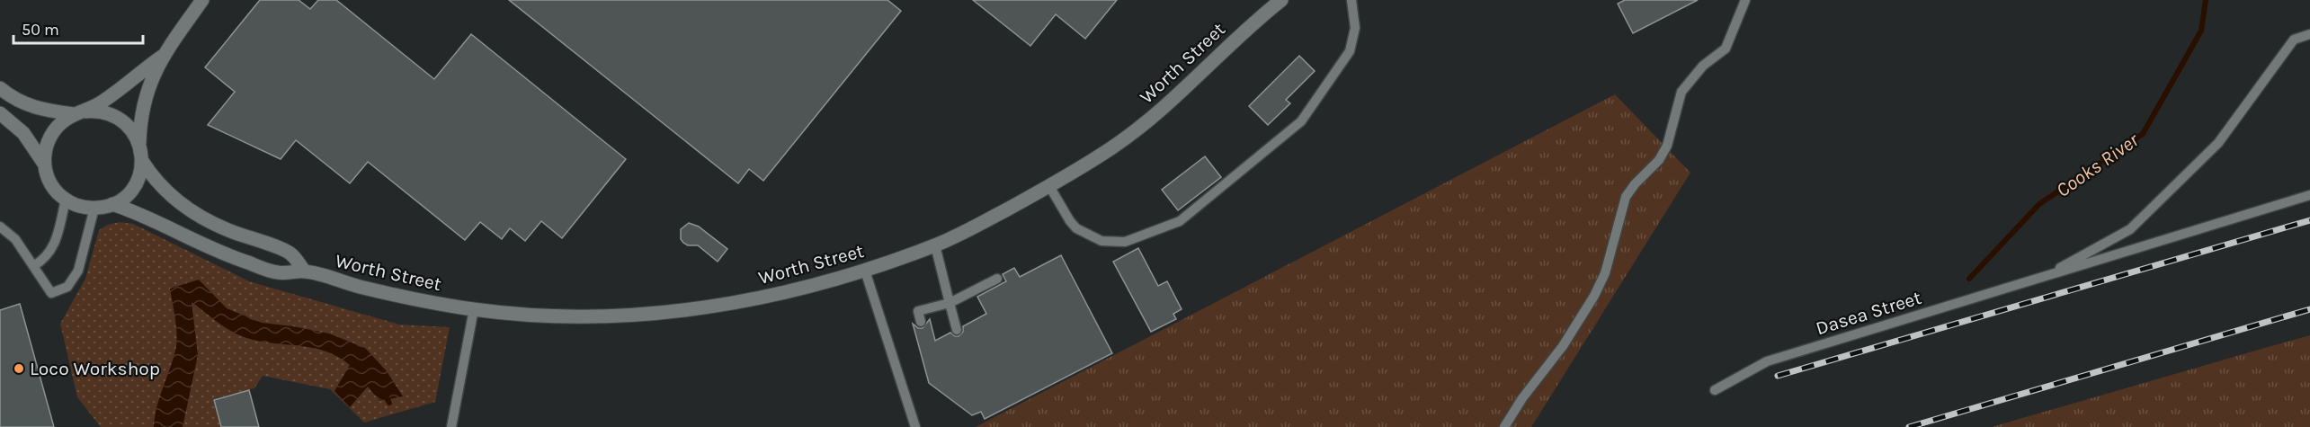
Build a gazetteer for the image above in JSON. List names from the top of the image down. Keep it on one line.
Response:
{"streets":{"street":["Worth Street"],"lane":["Dasea Street"]},"water":["Cooks River"],"places":["Loco Workshop"],"scale_bar":"50 m"}
